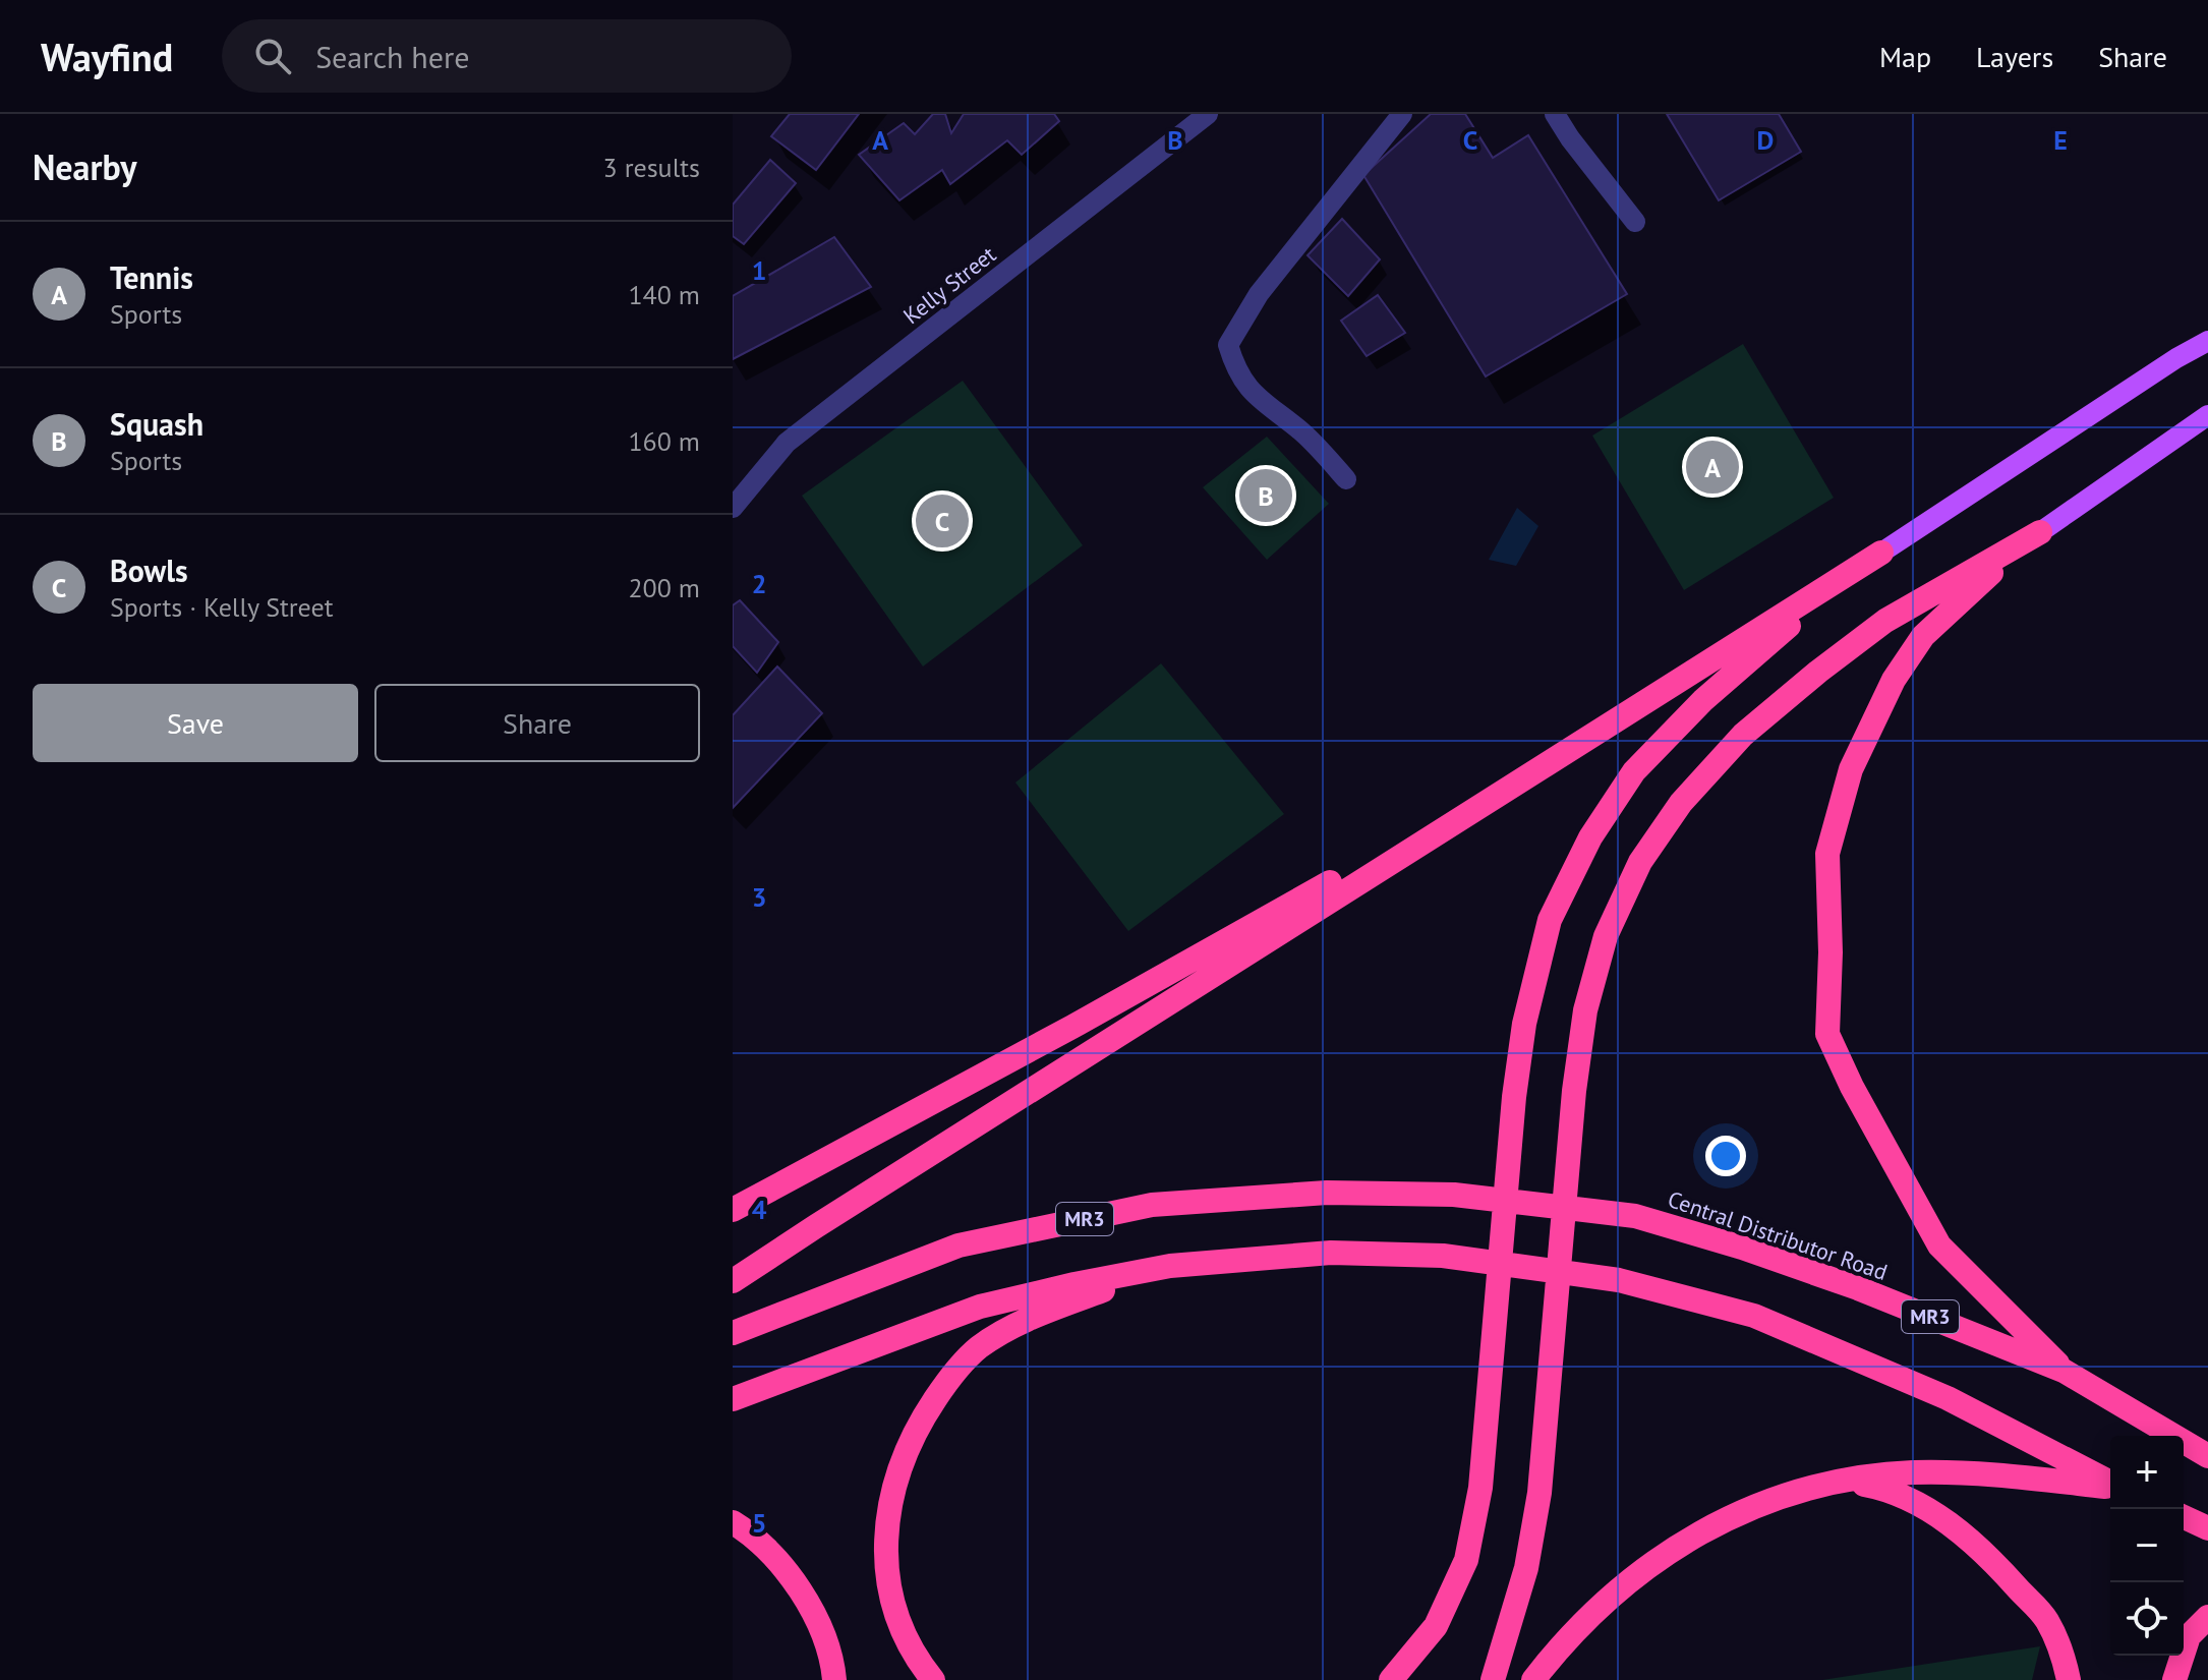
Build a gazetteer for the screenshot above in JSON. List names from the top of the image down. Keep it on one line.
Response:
{"streets":{"highway":["MR3","Central Distributor Road"],"street":["Kelly Street"]},"page":{"header":"Wayfind","search":"Search here","nav":["Map","Layers","Share"],"heading":["Nearby","3 results"],"list":[{"mark":"A","name":"Tennis","note":"Sports","value":"140 m"},{"mark":"B","name":"Squash","note":"Sports","value":"160 m"},{"mark":"C","name":"Bowls","note":"Sports · Kelly Street","value":"200 m"}],"pins":["A","B","C"],"buttons":["Save","Share"],"map_buttons":["+","−"]},"grid":{"columns":["A","B","C","D","E"],"rows":["1","2","3","4","5"]}}
